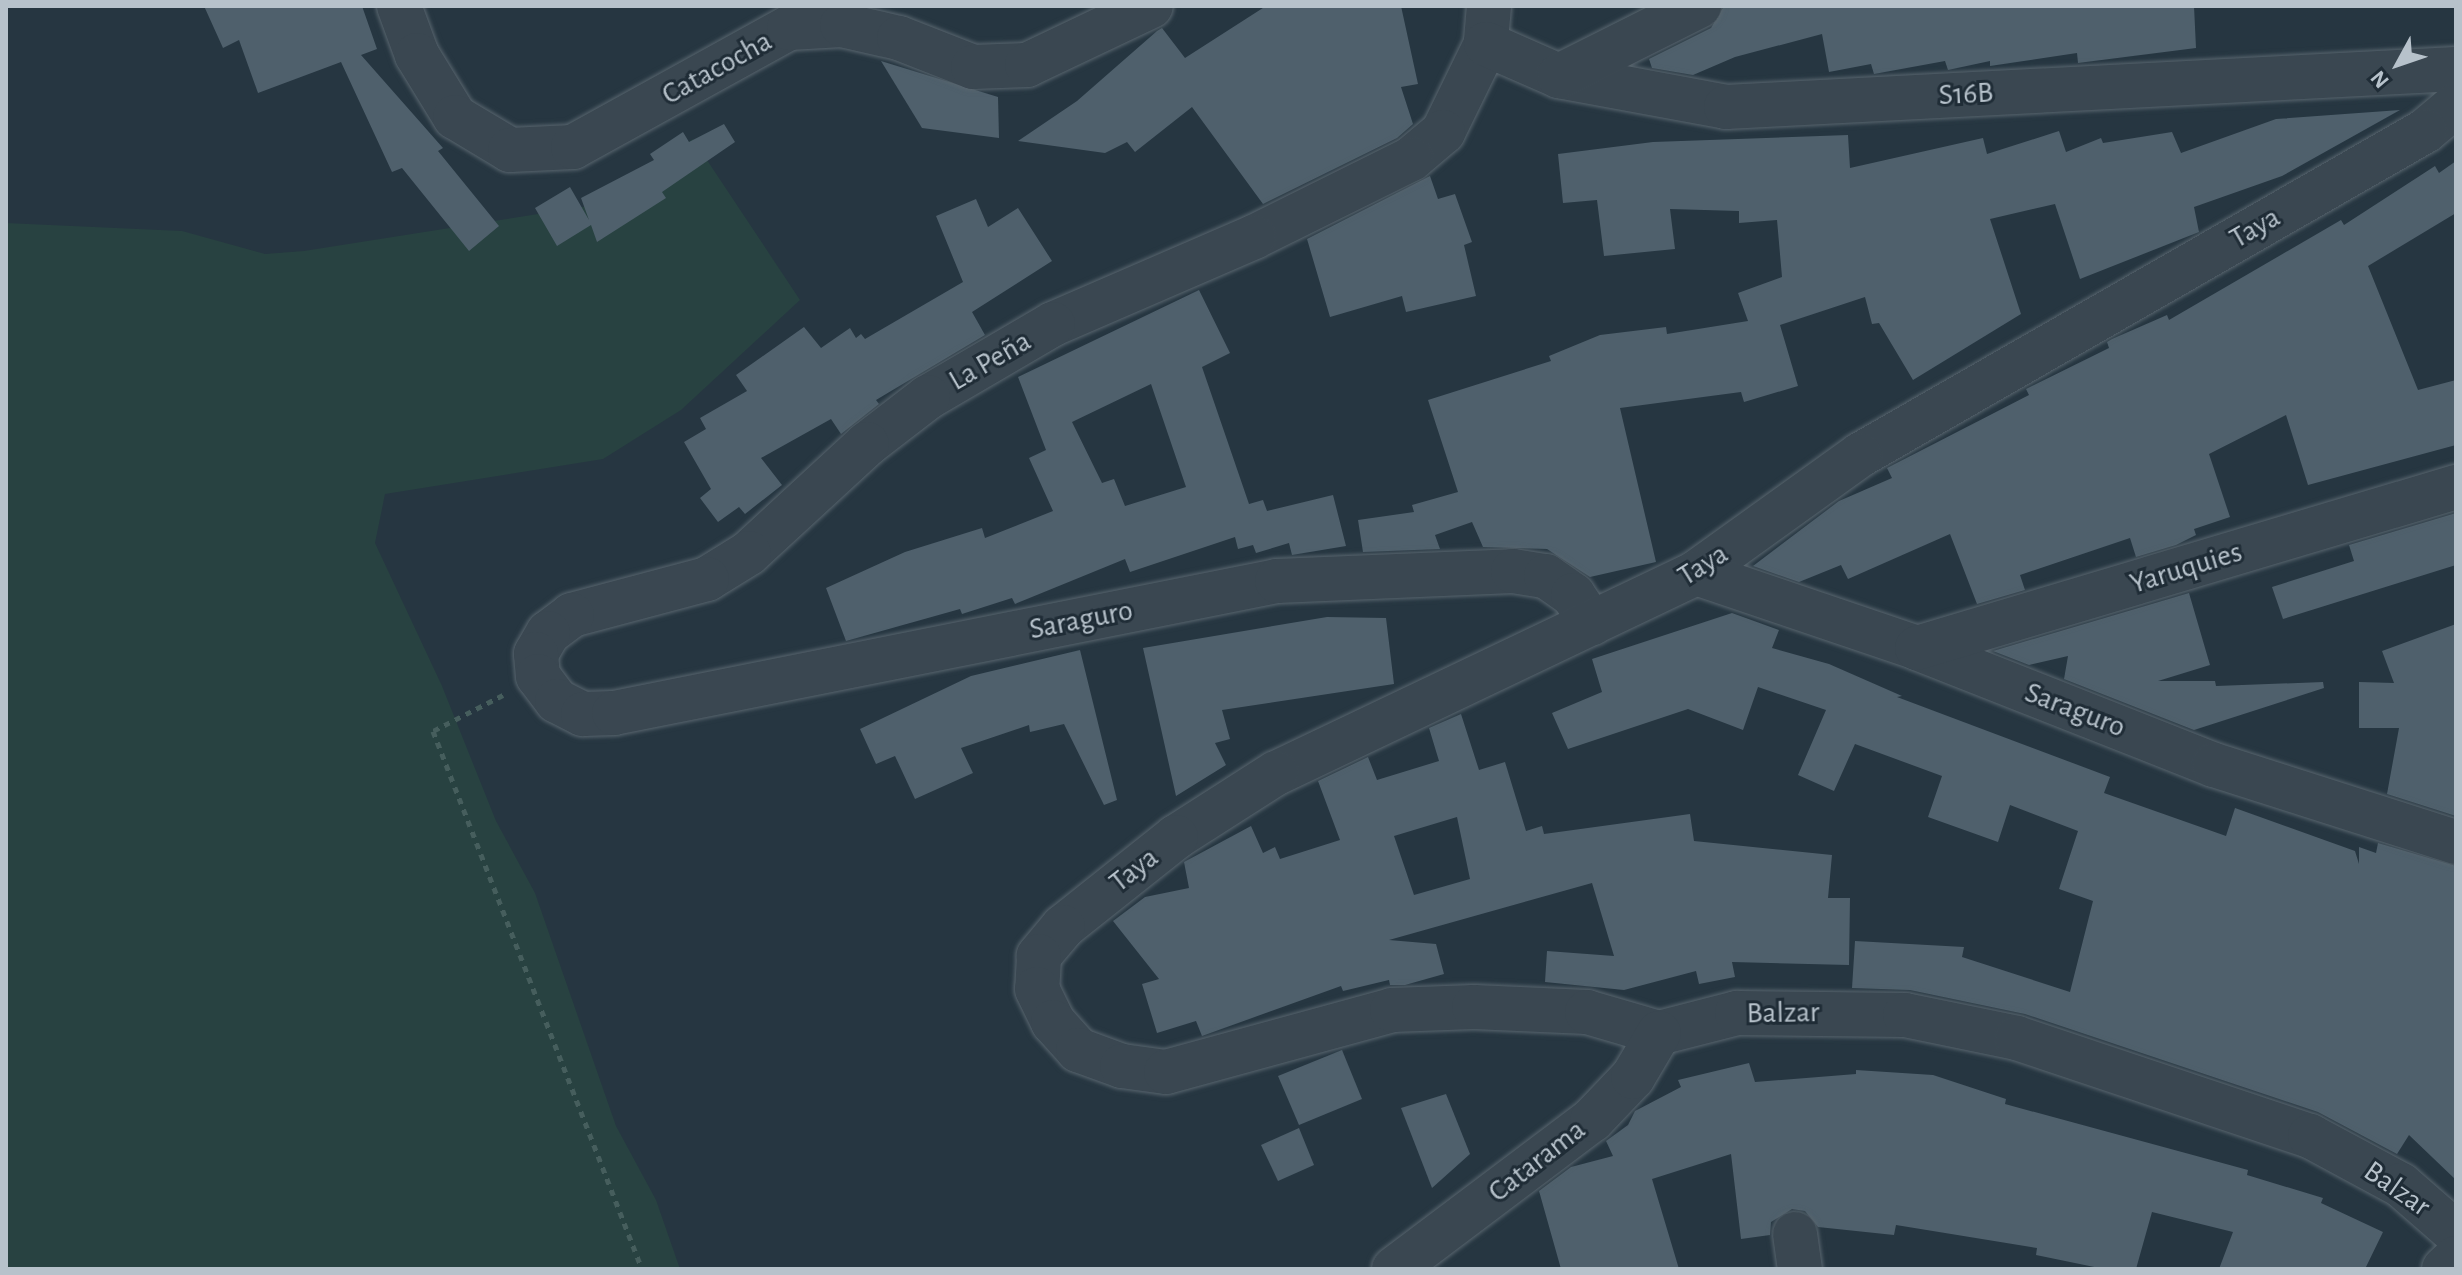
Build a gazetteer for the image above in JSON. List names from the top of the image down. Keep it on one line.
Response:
{"streets":{"street":["Catacocha","S16B","Taya","La Peña","Yaruquies","Saraguro","Balzar","Catarama"]},"crossings":[["S16B","La Peña"],["Taya","Saraguro"],["Taya","Balzar"],["Taya","Catarama"],["La Peña","Saraguro"],["Yaruquies","Saraguro"],["Balzar","Catarama"]],"north":"bottom left"}
